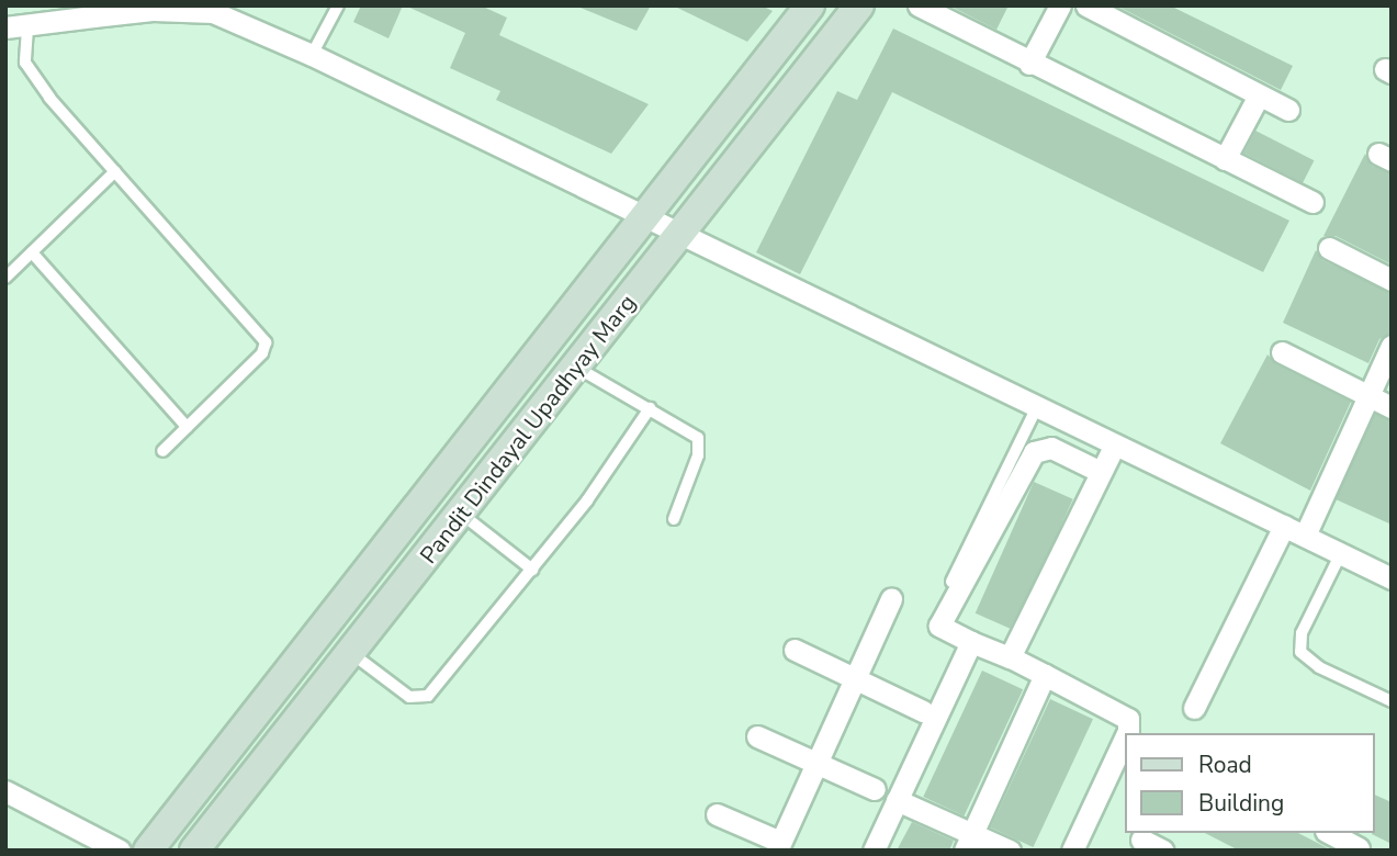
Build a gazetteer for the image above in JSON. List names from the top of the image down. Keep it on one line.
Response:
{"streets":{"street":["Pandit Dindayal Upadhyay Marg"]},"legend":["Road","Building"]}
